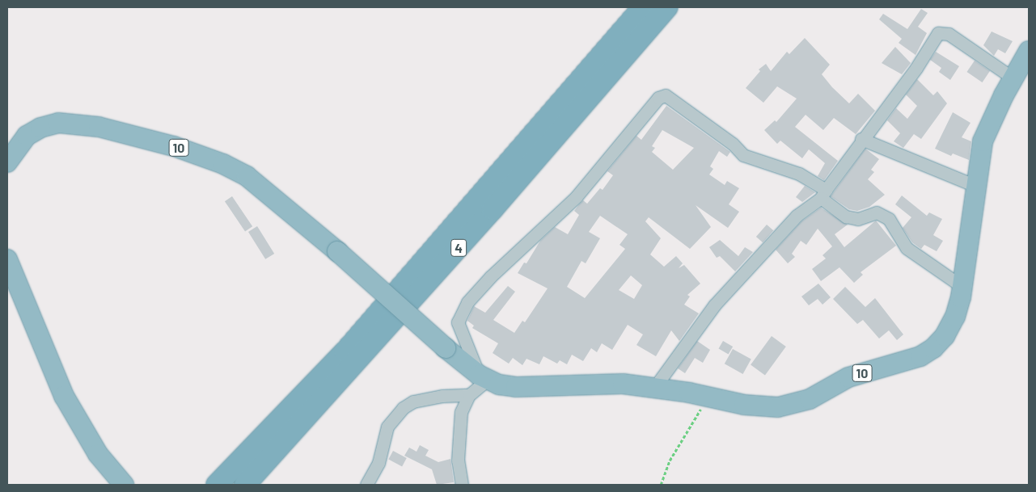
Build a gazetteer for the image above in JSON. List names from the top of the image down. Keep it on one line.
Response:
{"streets":{"highway":["10","4"]}}
